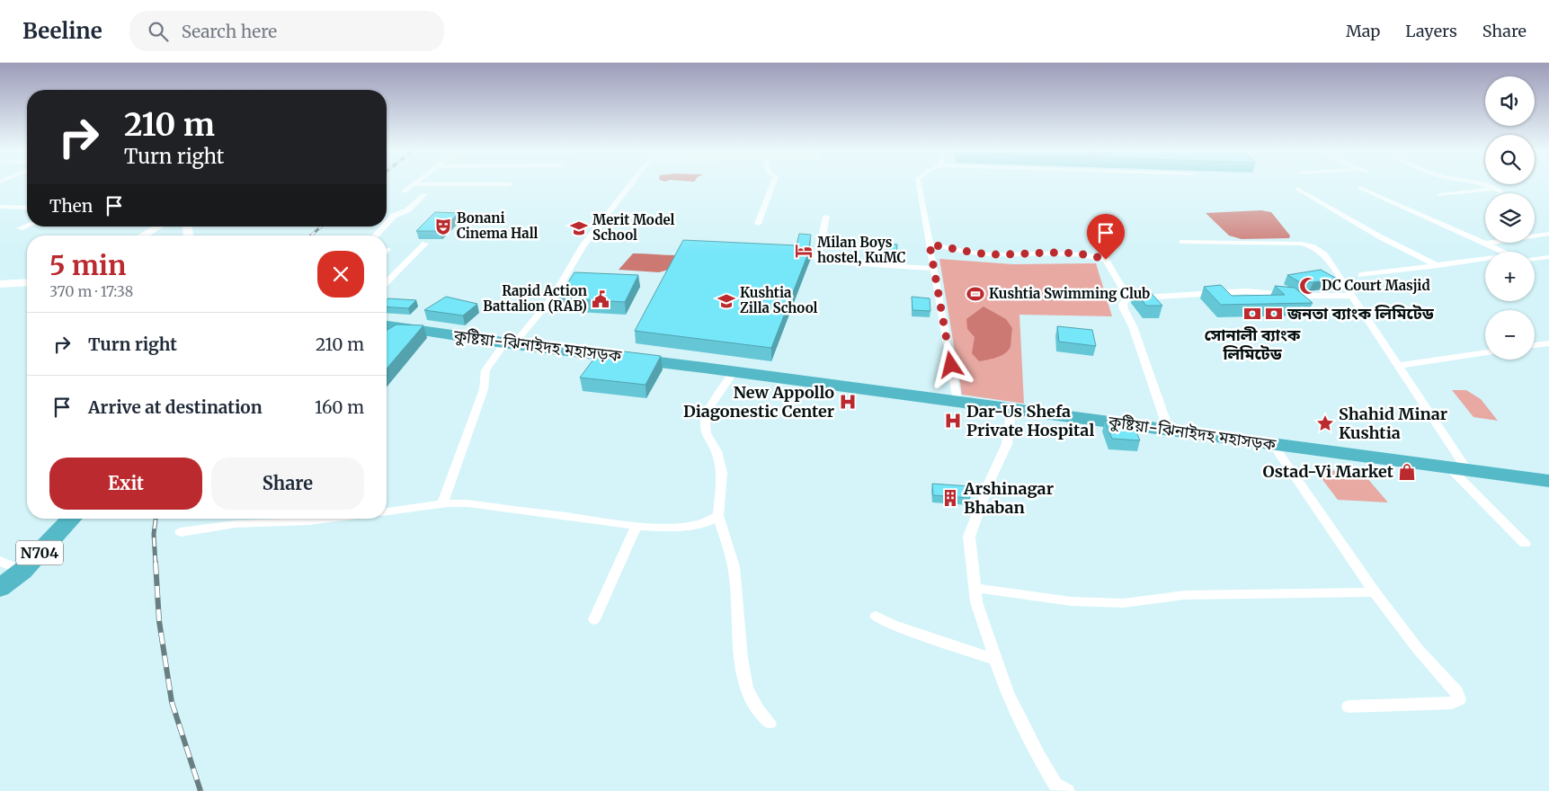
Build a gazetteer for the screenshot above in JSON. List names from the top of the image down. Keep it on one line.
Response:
{"streets":{"highway":["কুষ্টিয়া-ঝিনাইদহ মহাসড়ক","N704"]},"places":{"theatre":["Bonani Cinema Hall"],"school or university":["Merit Model School","Kushtia Zilla School"],"hotel":["Milan Boys hostel, KuMC"],"mosque":["DC Court Masjid"],"sports":["Kushtia Swimming Club"],"public building":["Rapid Action Battalion (RAB)"],"bank":["সোনালী ব্যাংক লিমিটেড","জনতা ব্যাংক লিমিটেড"],"hospital":["New Appollo Diagonestic Center","Dar-Us Shefa Private Hospital"],"place":["Shahid Minar Kushtia"],"shop":["Ostad-Vi Market"],"building":["Arshinagar Bhaban"]},"page":{"header":"Beeline","search":"Search here","nav":["Map","Layers","Share"],"map_buttons":["+","−"],"turn":["210 m","Turn right"],"then":"Then","heading":["5 min","370 m · 17:38"],"list":[{"name":"Turn right","value":"210 m"},{"name":"Arrive at destination","value":"160 m"}],"buttons":["Exit","Share"]}}
